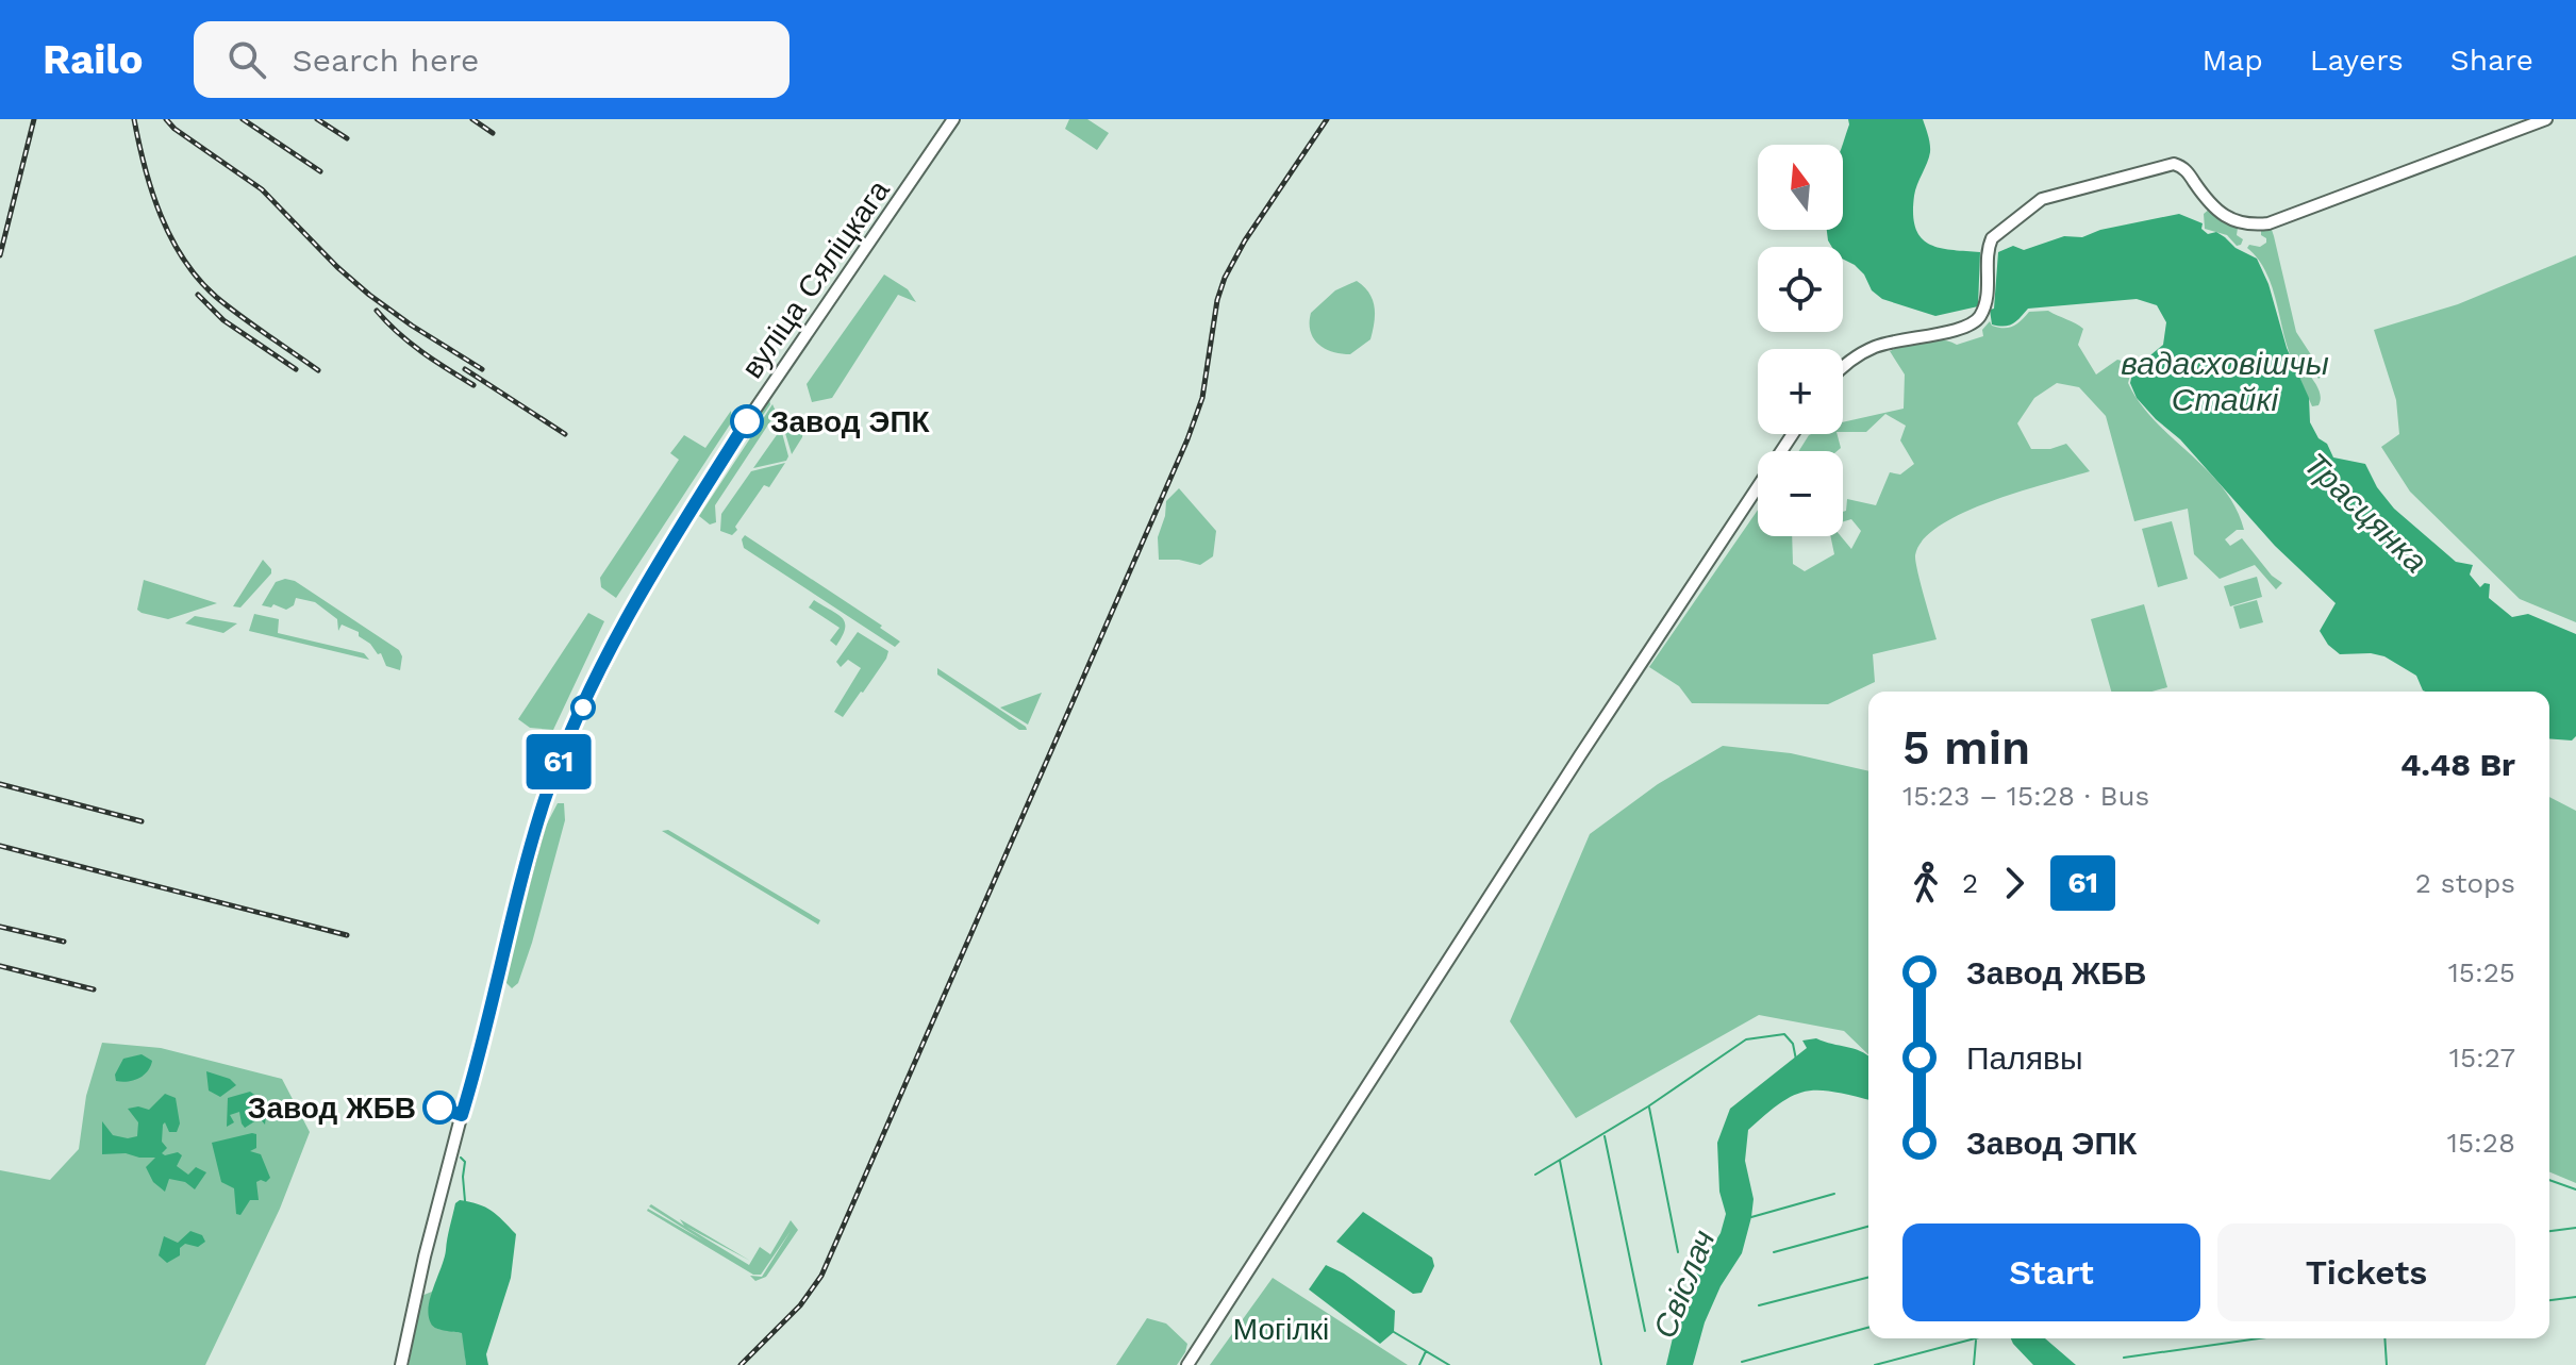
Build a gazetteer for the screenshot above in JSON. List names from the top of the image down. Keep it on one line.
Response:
{"streets":{"main road":["вуліца Сяліцкага"]},"water":["вадасховішчы Стайкі","Трасцянка","Свіслач"],"parks":["Могілкі"],"places":["Завод ЭПК","Завод ЖБВ"],"lines":["bus line 61"],"north":"top","page":{"header":"Railo","search":"Search here","nav":["Map","Layers","Share"],"on_map":"61","map_buttons":["+","−"],"heading":["5 min","15:23 – 15:28 · Bus","4.48 Br"],"legs":["2","61","2 stops"],"list":[{"name":"Завод ЖБВ","value":"15:25"},{"name":"Палявы","value":"15:27"},{"name":"Завод ЭПК","value":"15:28"}],"buttons":["Start","Tickets"]}}
